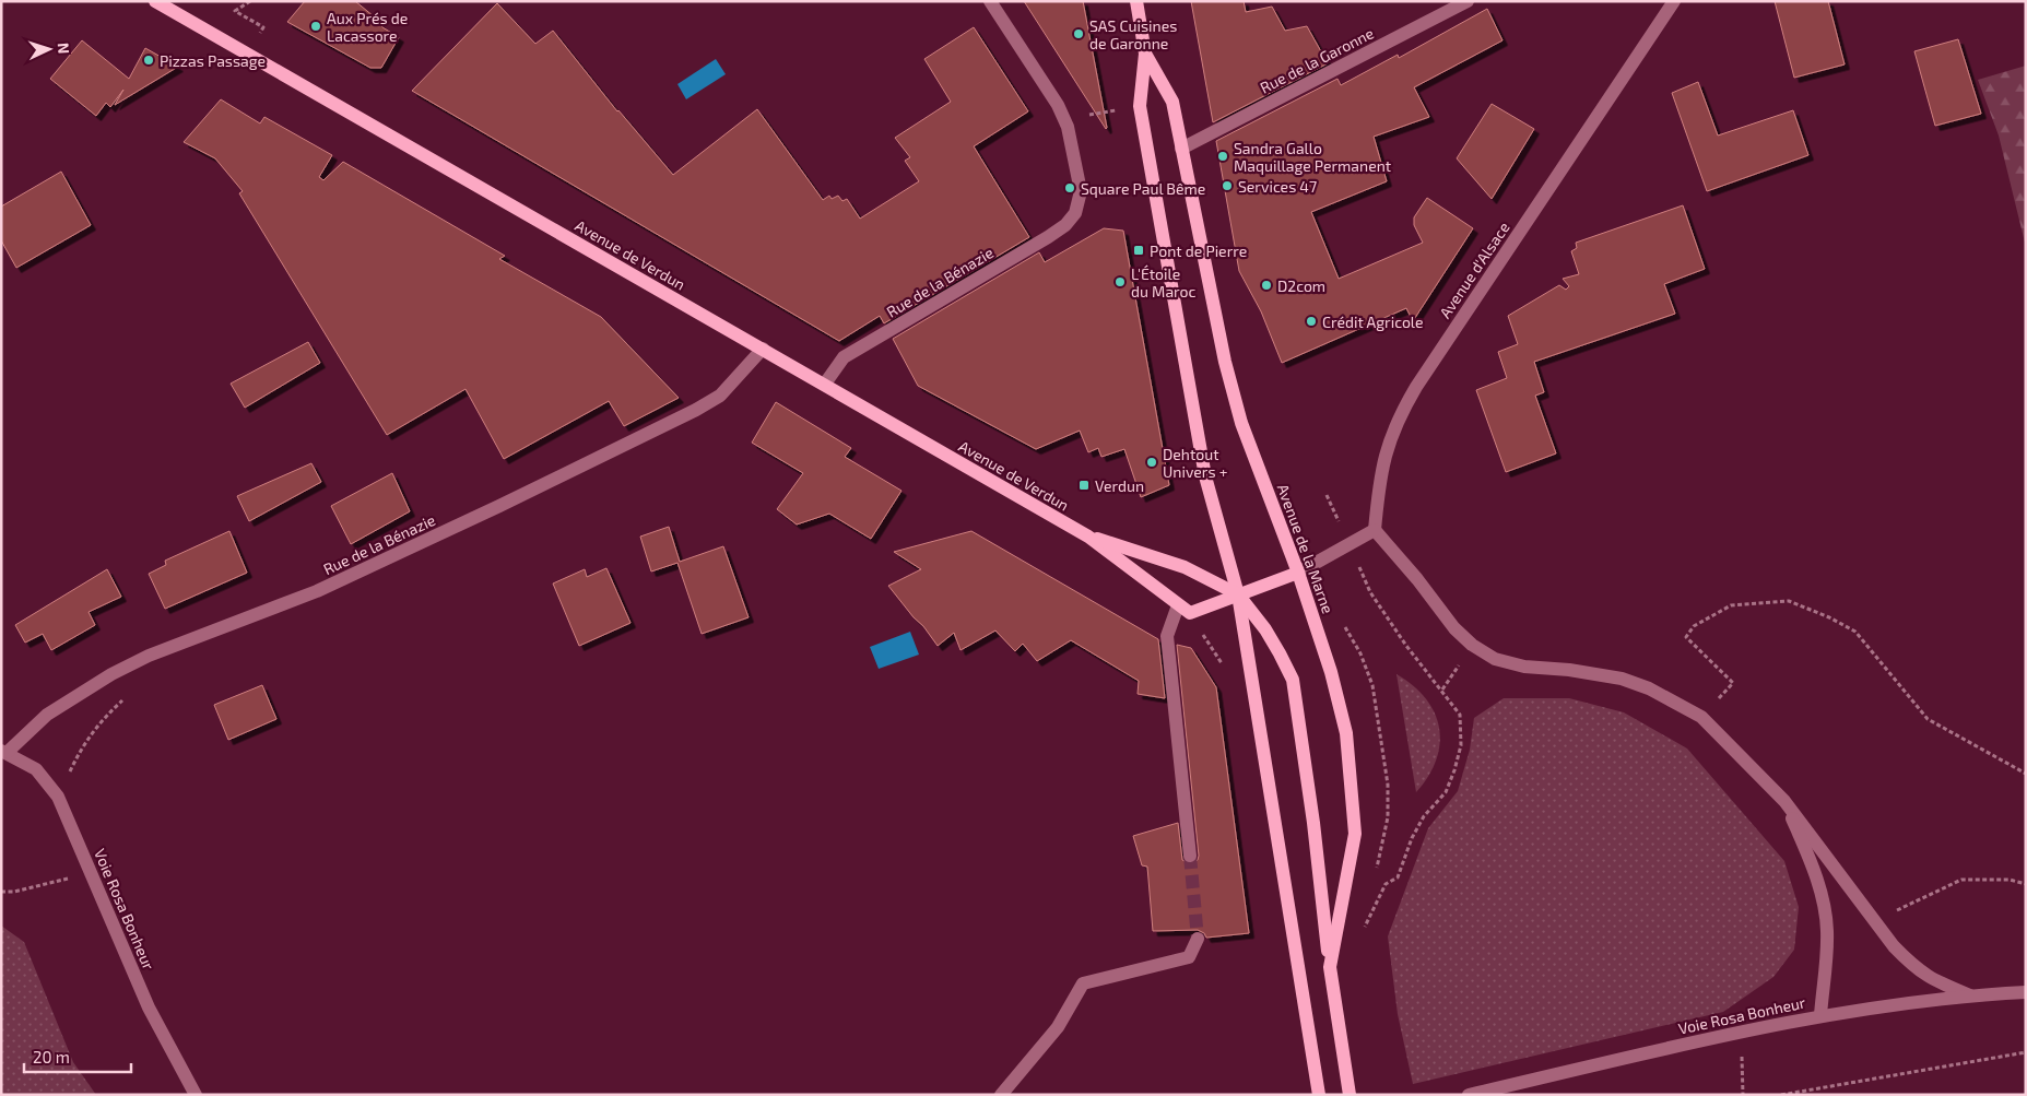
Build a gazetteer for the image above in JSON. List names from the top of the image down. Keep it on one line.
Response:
{"streets":{"main road":["Avenue de Verdun","Avenue de la Marne"],"street":["Rue de la Garonne","Avenue d'Alsace","Rue de la Bénazie","Voie Rosa Bonheur"]},"crossings":[["Rue de la Garonne","Avenue de la Marne"],["Avenue de Verdun","Rue de la Bénazie"],["Avenue de Verdun","Avenue de la Marne"],["Rue de la Bénazie","Voie Rosa Bonheur"]],"places":{"other":["Aux Prés de Lacassore","SAS Cuisines de Garonne","Pizzas Passage","Sandra Gallo Maquillage Permanent","Services 47","Square Paul Bême","L'Étoile du Maroc","D2com","Crédit Agricole","Dehtout Univers +"],"transit":["Pont de Pierre","Verdun"]},"scale_bar":"20 m","north":"right"}
